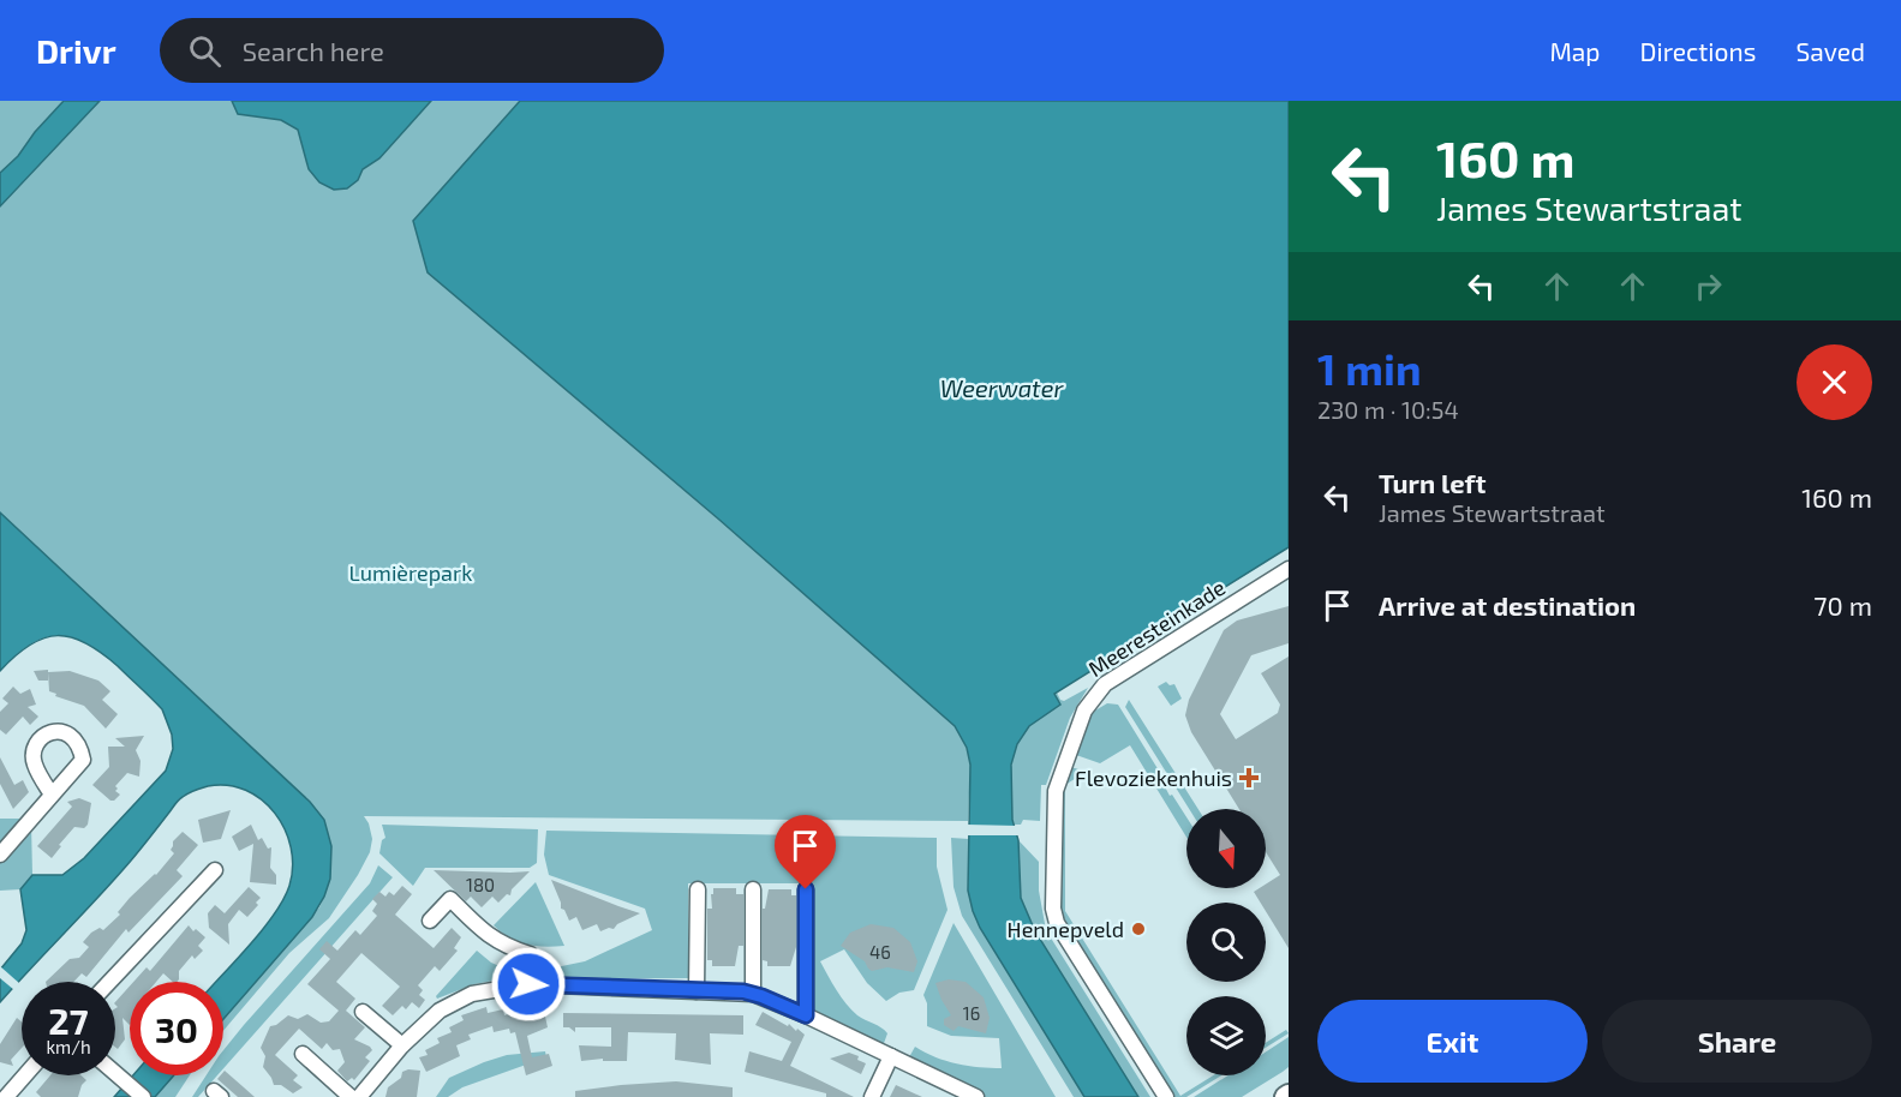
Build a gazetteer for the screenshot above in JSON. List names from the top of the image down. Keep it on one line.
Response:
{"streets":{"street":["Meeresteinkade"]},"water":["Weerwater"],"parks":["Lumièrepark"],"places":{"health":["Flevoziekenhuis"],"other":["Hennepveld"]},"house_numbers":["180","46","16"],"north":"bottom","page":{"header":"Drivr","search":"Search here","nav":["Map","Directions","Saved"],"turn":["160 m","James Stewartstraat"],"heading":["1 min","230 m · 10:54"],"list":[{"name":"Turn left","note":"James Stewartstraat","value":"160 m"},{"name":"Arrive at destination","value":"70 m"}],"speed":"27 km/h","limit":"30","buttons":["Exit","Share"]}}
